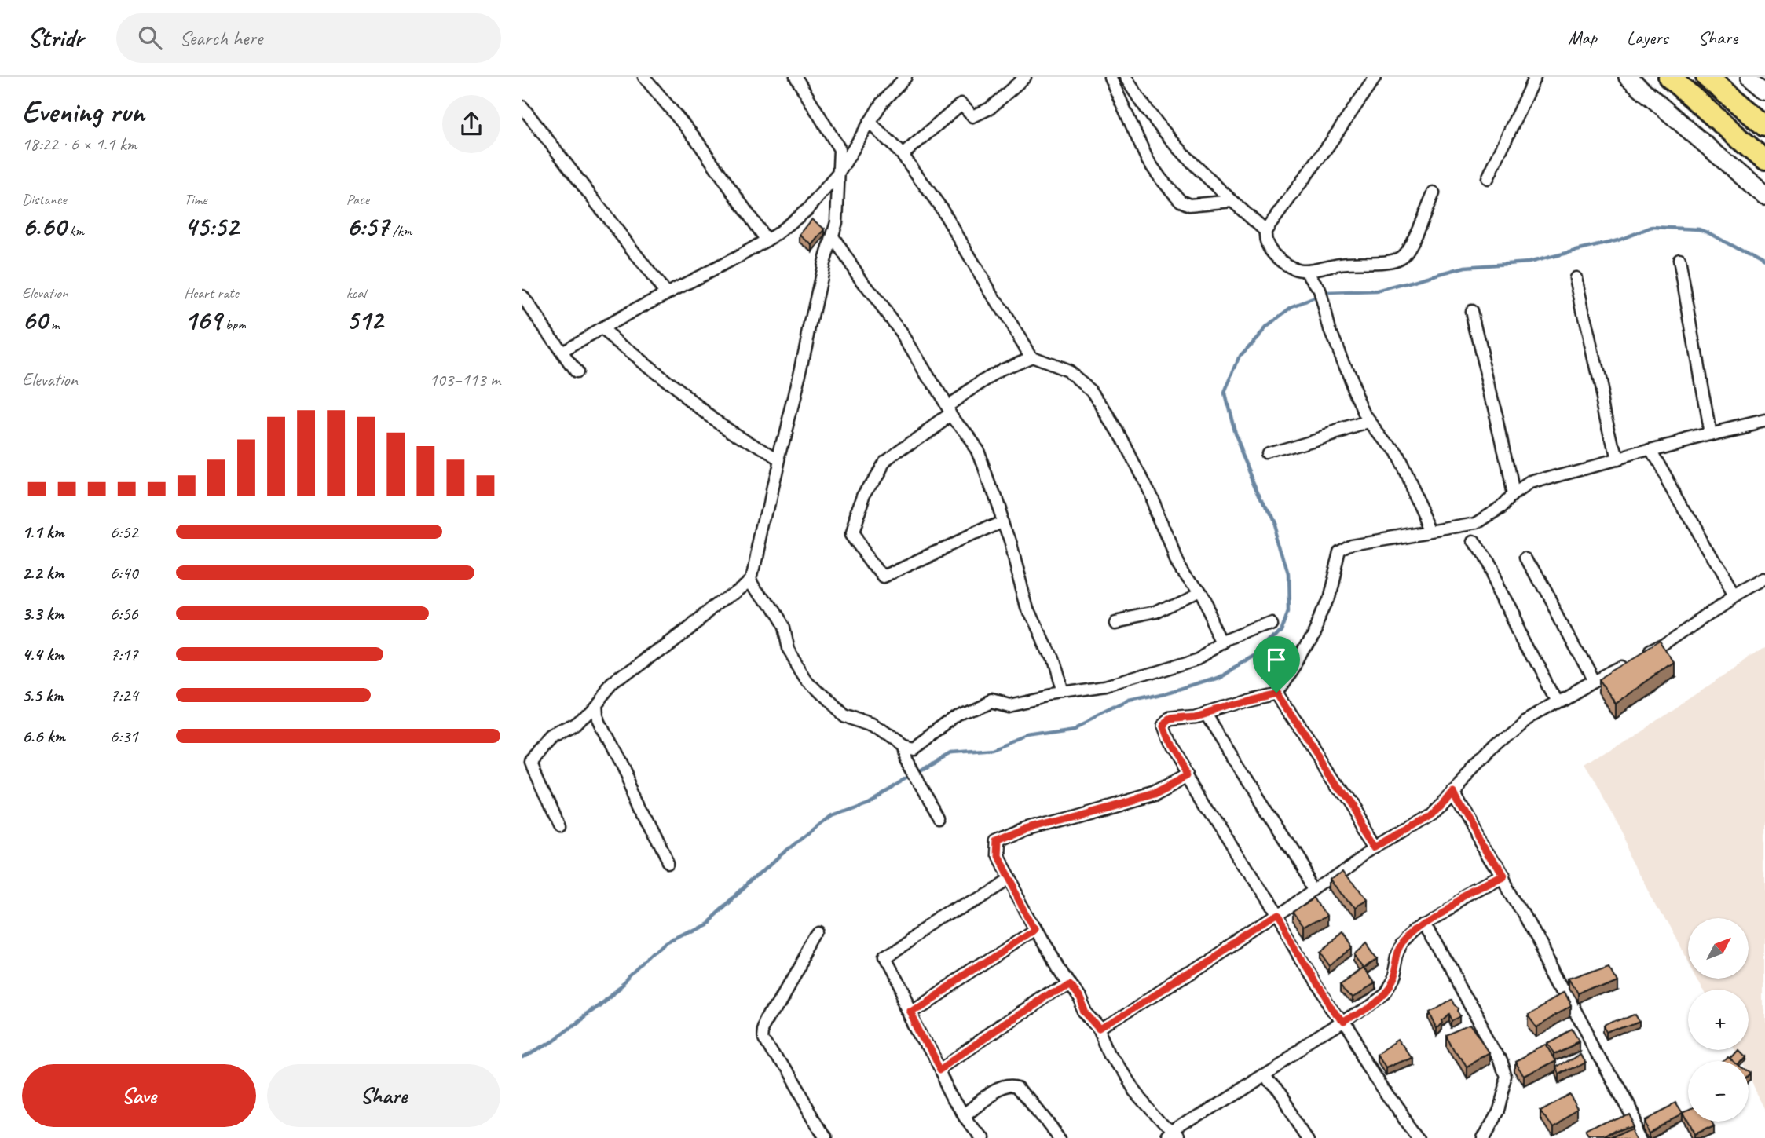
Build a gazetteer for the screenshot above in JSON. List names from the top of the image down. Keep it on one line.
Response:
{"north":"top right","page":{"header":"Stridr","search":"Search here","nav":["Map","Layers","Share"],"heading":["Evening run","18:22 · 6 × 1.1 km"],"stats":[["Distance","6.60 km"],["Time","45:52"],["Pace","6:57 /km"],["Elevation","60 m"],["Heart rate","169 bpm"],["kcal","512"]],"chart":["Elevation","103–113 m"],"list":[{"name":"1.1 km","note":"6:52"},{"name":"2.2 km","note":"6:40"},{"name":"3.3 km","note":"6:56"},{"name":"4.4 km","note":"7:17"},{"name":"5.5 km","note":"7:24"},{"name":"6.6 km","note":"6:31"}],"map_buttons":["+","−"],"buttons":["Save","Share"]}}
